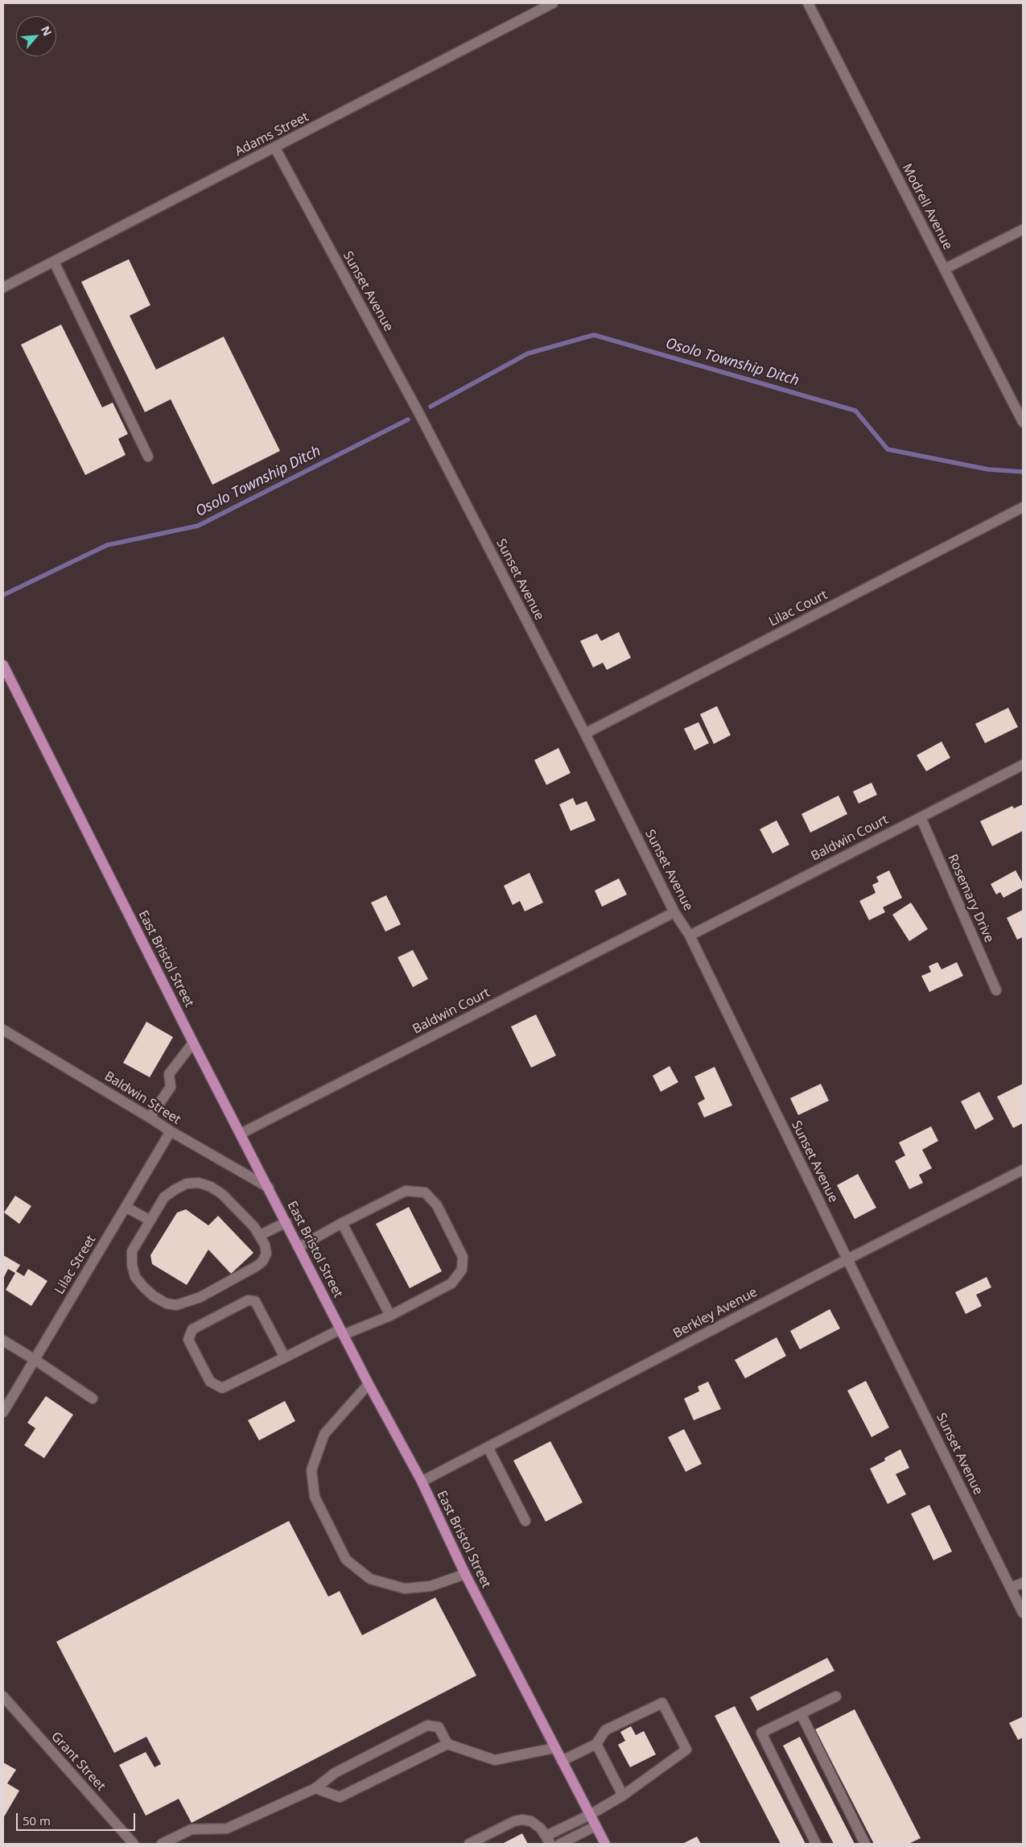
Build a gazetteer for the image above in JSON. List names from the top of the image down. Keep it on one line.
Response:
{"streets":{"main road":["East Bristol Street"],"street":["Adams Street","Modrell Avenue","Sunset Avenue","Lilac Court","Baldwin Court","Rosemary Drive","Baldwin Street","Lilac Street","Berkley Avenue","Grant Street"]},"crossings":[["Adams Street","Sunset Avenue"],["Sunset Avenue","Lilac Court"],["Sunset Avenue","Baldwin Court"],["Sunset Avenue","Berkley Avenue"],["Baldwin Court","Rosemary Drive"],["Baldwin Court","East Bristol Street"],["East Bristol Street","Baldwin Street"],["East Bristol Street","Berkley Avenue"],["Baldwin Street","Lilac Street"]],"water":["Osolo Township Ditch"],"scale_bar":"50 m","north":"top right"}
